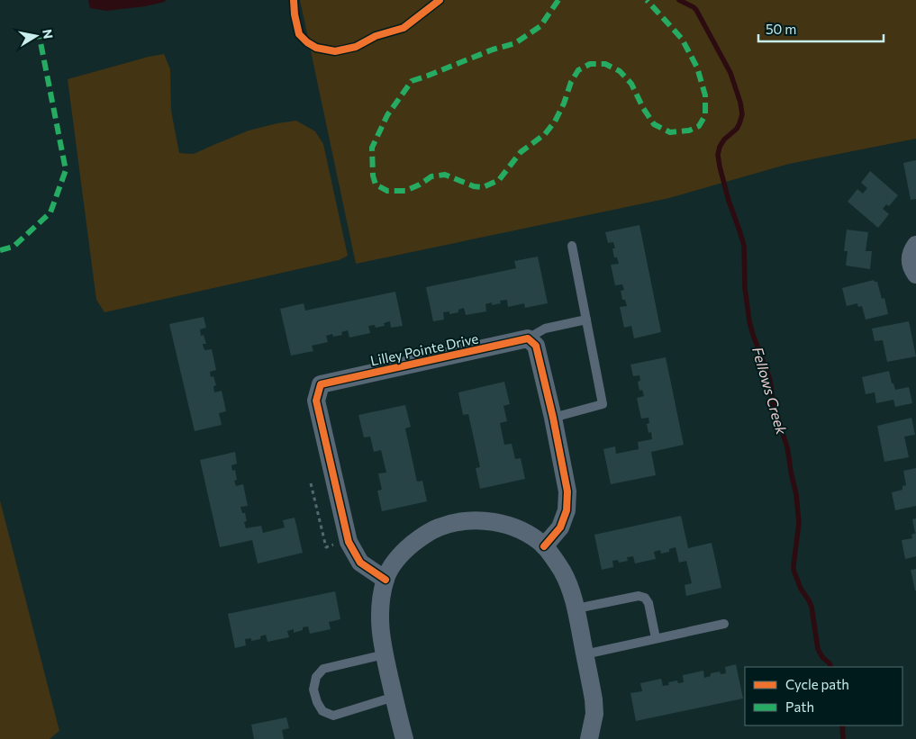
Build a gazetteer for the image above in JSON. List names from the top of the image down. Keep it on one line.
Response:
{"streets":{"street":["Lilley Pointe Drive"]},"water":["Fellows Creek"],"legend":["Cycle path","Path"],"scale_bar":"50 m","north":"right"}
